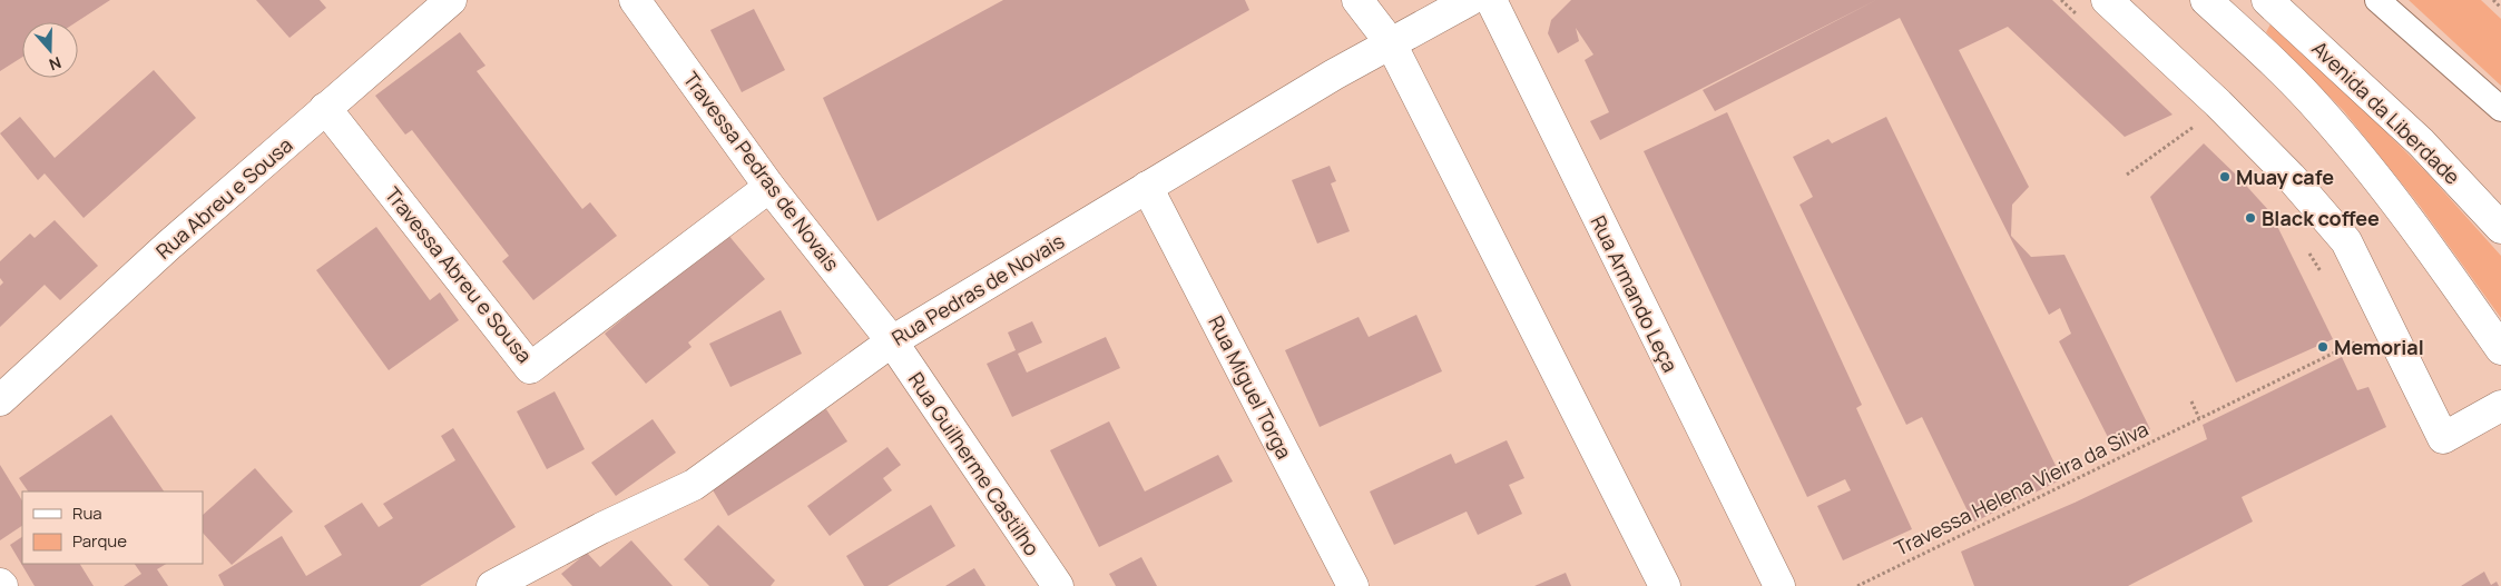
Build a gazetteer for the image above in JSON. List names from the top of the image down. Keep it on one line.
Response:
{"streets":{"street":["Avenida da Liberdade","Travessa Pedras de Novais","Rua Abreu e Sousa","Travessa Abreu e Sousa","Rua Pedras de Novais","Rua Armando Leça","Rua Miguel Torga","Rua Guilherme Castilho"],"path":["Travessa Helena Vieira da Silva"]},"crossings":[["Travessa Pedras de Novais","Travessa Abreu e Sousa"],["Travessa Pedras de Novais","Rua Pedras de Novais"],["Travessa Pedras de Novais","Rua Guilherme Castilho"],["Rua Abreu e Sousa","Travessa Abreu e Sousa"],["Rua Pedras de Novais","Rua Miguel Torga"],["Rua Pedras de Novais","Rua Guilherme Castilho"]],"places":["Muay cafe","Black coffee","Memorial"],"legend":["Rua","Parque"],"north":"bottom"}
